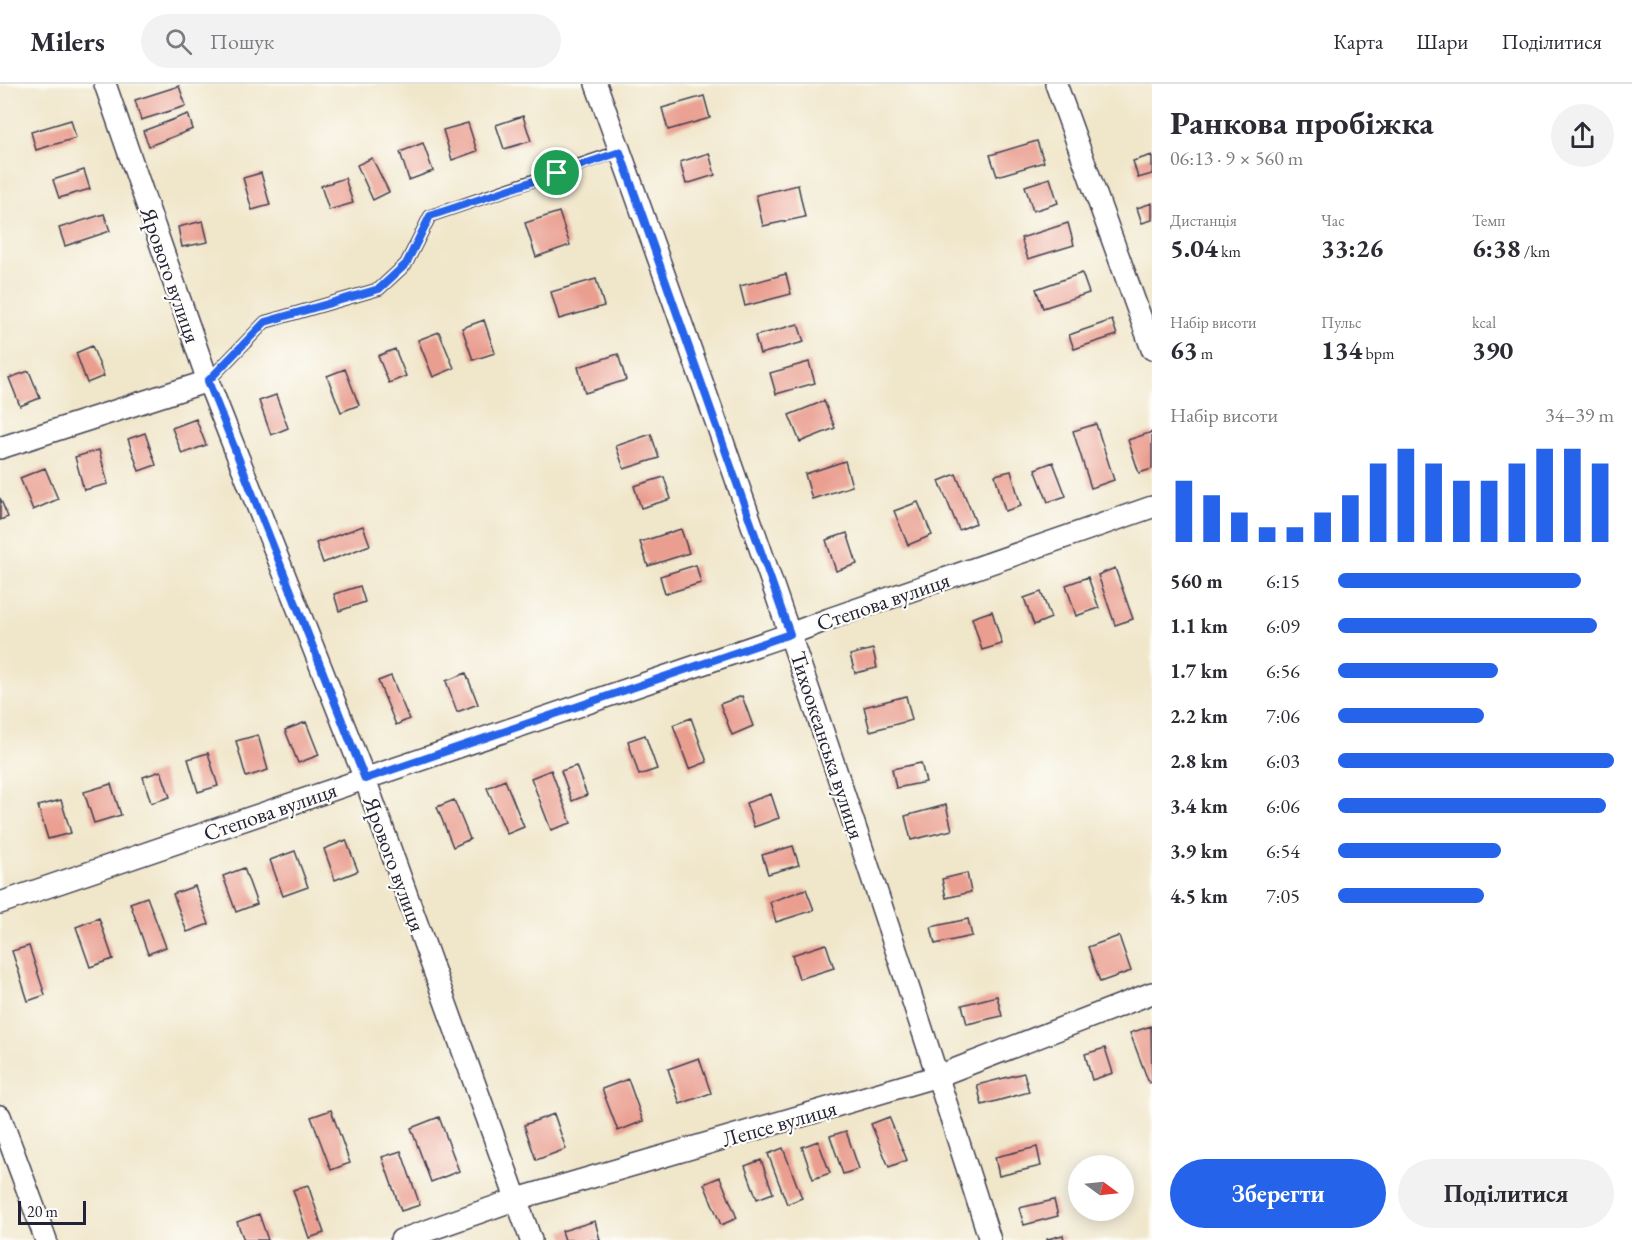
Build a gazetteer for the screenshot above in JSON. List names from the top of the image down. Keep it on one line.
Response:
{"streets":{"street":["Ярового вулиця","Степова вулиця","Тихоокеанська вулиця","Лепсе вулиця"]},"crossings":[["Ярового вулиця","Степова вулиця"],["Ярового вулиця","Лепсе вулиця"],["Степова вулиця","Тихоокеанська вулиця"],["Тихоокеанська вулиця","Лепсе вулиця"]],"scale_bar":"20 m","north":"right","page":{"header":"Milers","search":"Пошук","nav":["Карта","Шари","Поділитися"],"heading":["Ранкова пробіжка","06:13 · 9 × 560 m"],"stats":[["Дистанція","5.04 km"],["Час","33:26"],["Темп","6:38 /km"],["Набір висоти","63 m"],["Пульс","134 bpm"],["kcal","390"]],"chart":["Набір висоти","34–39 m"],"list":[{"name":"560 m","note":"6:15"},{"name":"1.1 km","note":"6:09"},{"name":"1.7 km","note":"6:56"},{"name":"2.2 km","note":"7:06"},{"name":"2.8 km","note":"6:03"},{"name":"3.4 km","note":"6:06"},{"name":"3.9 km","note":"6:54"},{"name":"4.5 km","note":"7:05"}],"buttons":["Зберегти","Поділитися"],"scale":"20 m"}}
